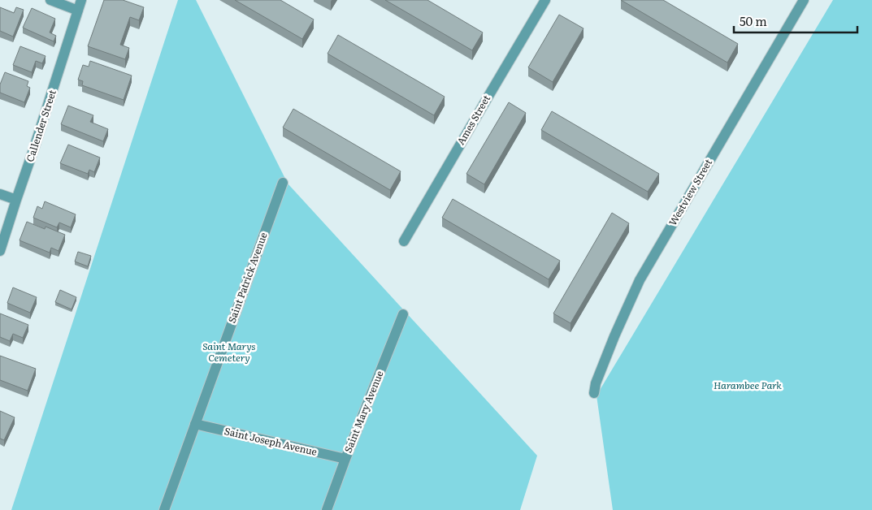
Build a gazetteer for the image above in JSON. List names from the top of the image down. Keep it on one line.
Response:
{"streets":{"street":["Ames Street","Callender Street","Westview Street","Saint Patrick Avenue","Saint Mary Avenue","Saint Joseph Avenue"]},"crossings":[["Saint Patrick Avenue","Saint Joseph Avenue"],["Saint Mary Avenue","Saint Joseph Avenue"]],"parks":["Saint Marys Cemetery","Harambee Park"],"scale_bar":"50 m"}
